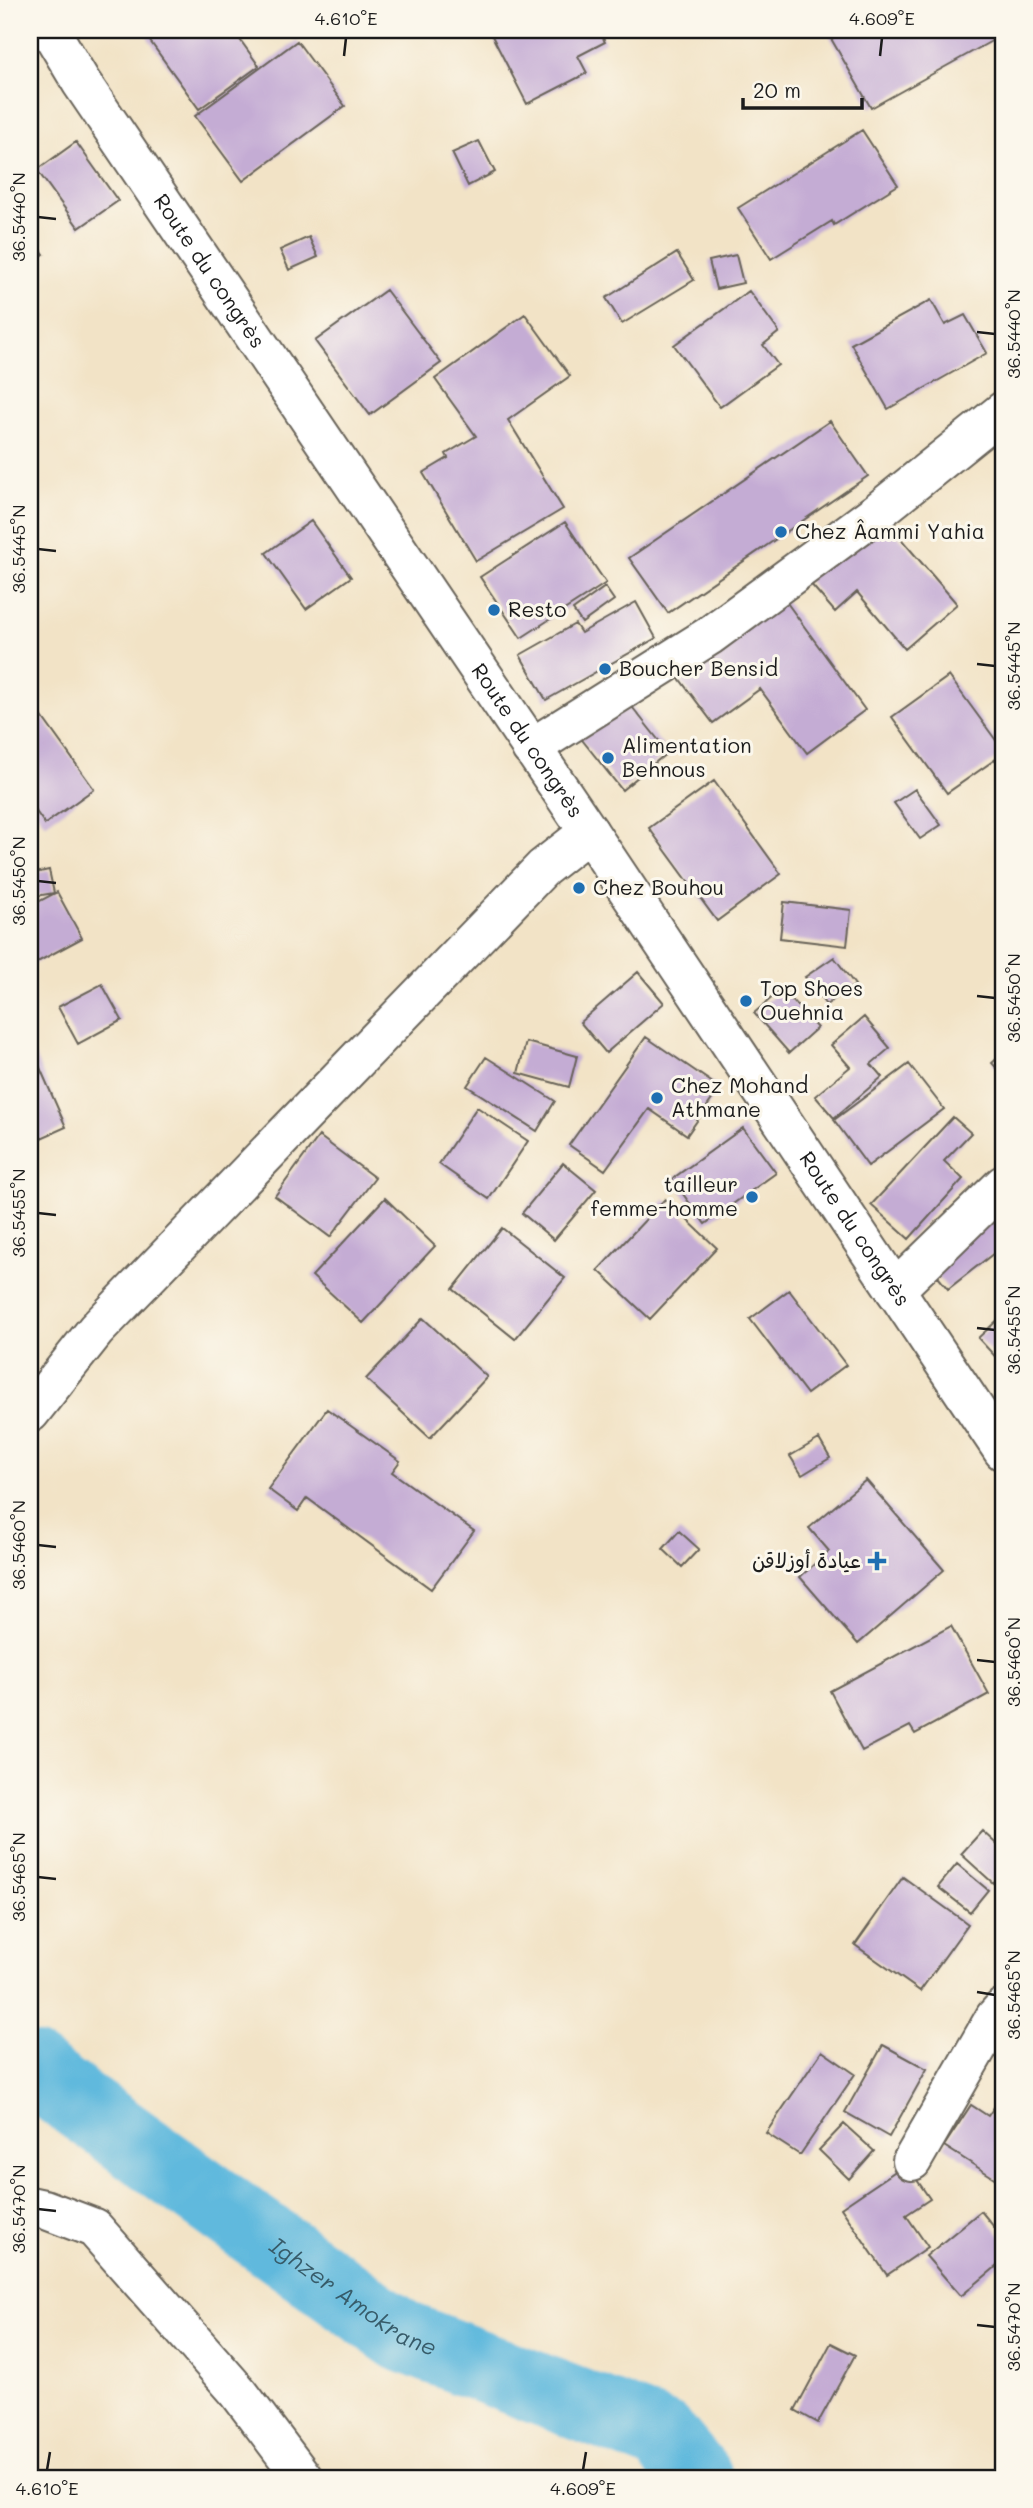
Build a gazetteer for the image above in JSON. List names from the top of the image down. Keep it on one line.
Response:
{"streets":{"main road":["Route du congrès"]},"water":["Ighzer Amokrane"],"places":{"other":["Chez Âammi Yahia","Resto","Boucher Bensid","Alimentation Behnous","Chez Bouhou","Top Shoes Ouehnia","Chez Mohand Athmane","tailleur femme-homme"],"health":["عيادة أوزلاقن"]},"scale_bar":"20 m","coordinates":["4.610°E","4.609°E","36.5440°N","36.5445°N","36.5450°N","36.5455°N","36.5460°N","36.5465°N","36.5470°N"]}
